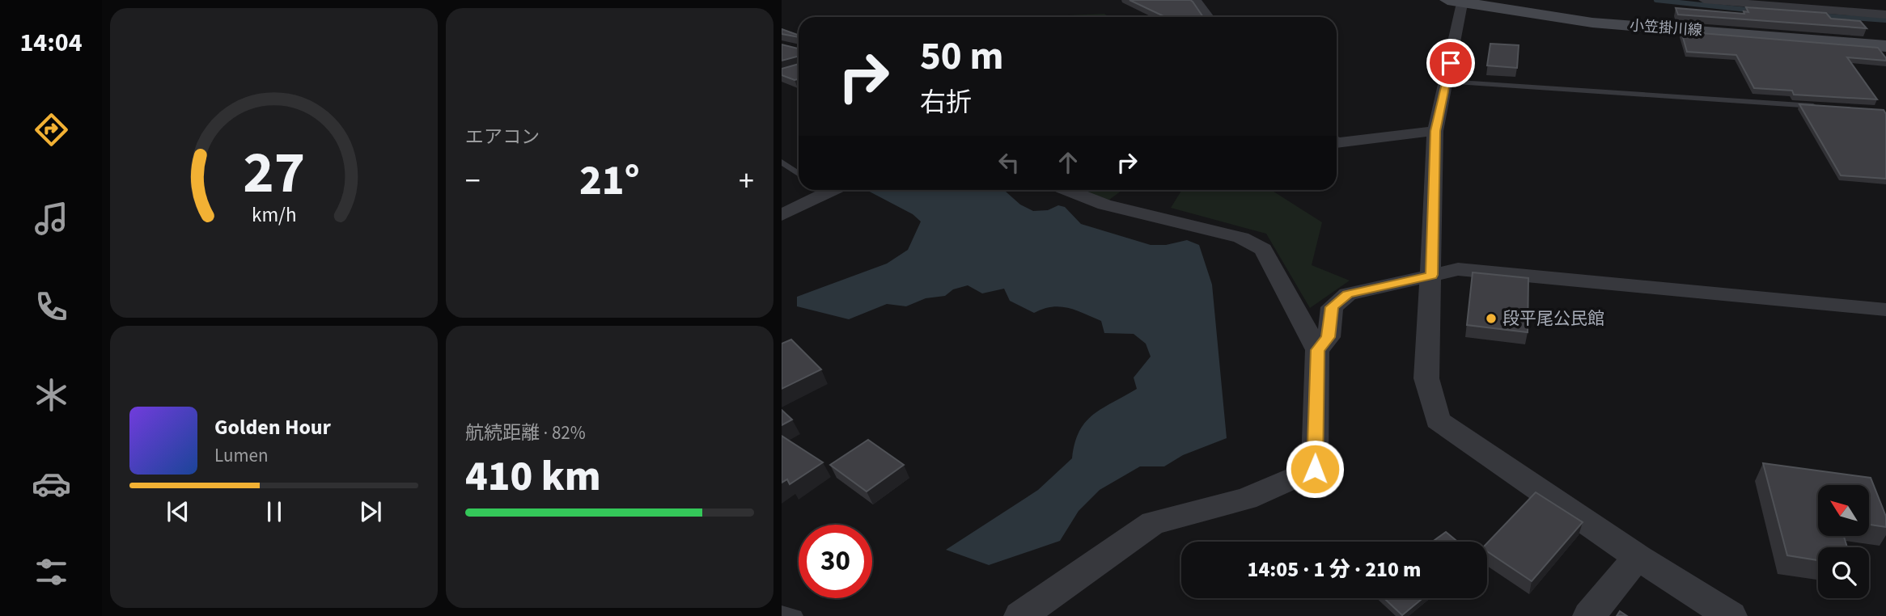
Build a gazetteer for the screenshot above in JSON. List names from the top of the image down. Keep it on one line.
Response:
{"streets":{"main road":["小笠掛川線"]},"places":["段平尾公民館"],"north":"top left","page":{"tabs":"14:04","tile":["エアコン",["航続距離 · 82%","410 km"]],"turn":["50 m","右折"],"heat":["−","21°","+"],"song":["Golden Hour","Lumen"],"limit":"30","trip":"14:05 · 1 分 · 210 m","gauge":["27","km/h"]}}
